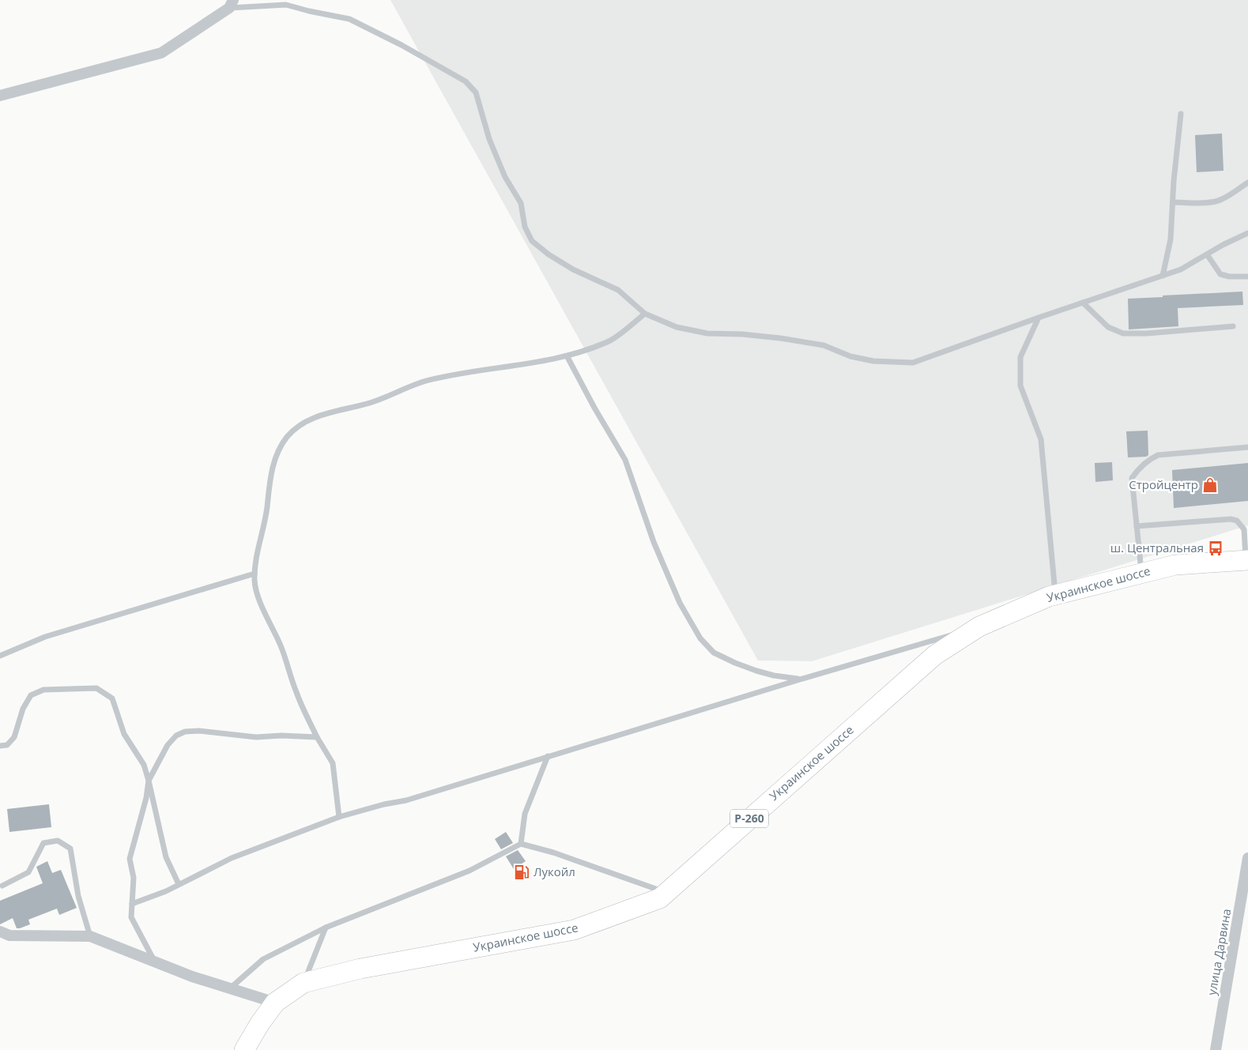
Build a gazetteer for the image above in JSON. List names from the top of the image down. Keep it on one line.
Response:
{"streets":{"highway":["Украинское шоссе","Р-260"],"street":["улица Дарвина"]},"places":{"shop":["Стройцентр"],"bus stop":["ш. Центральная"],"fuel station":["Лукойл"]}}
